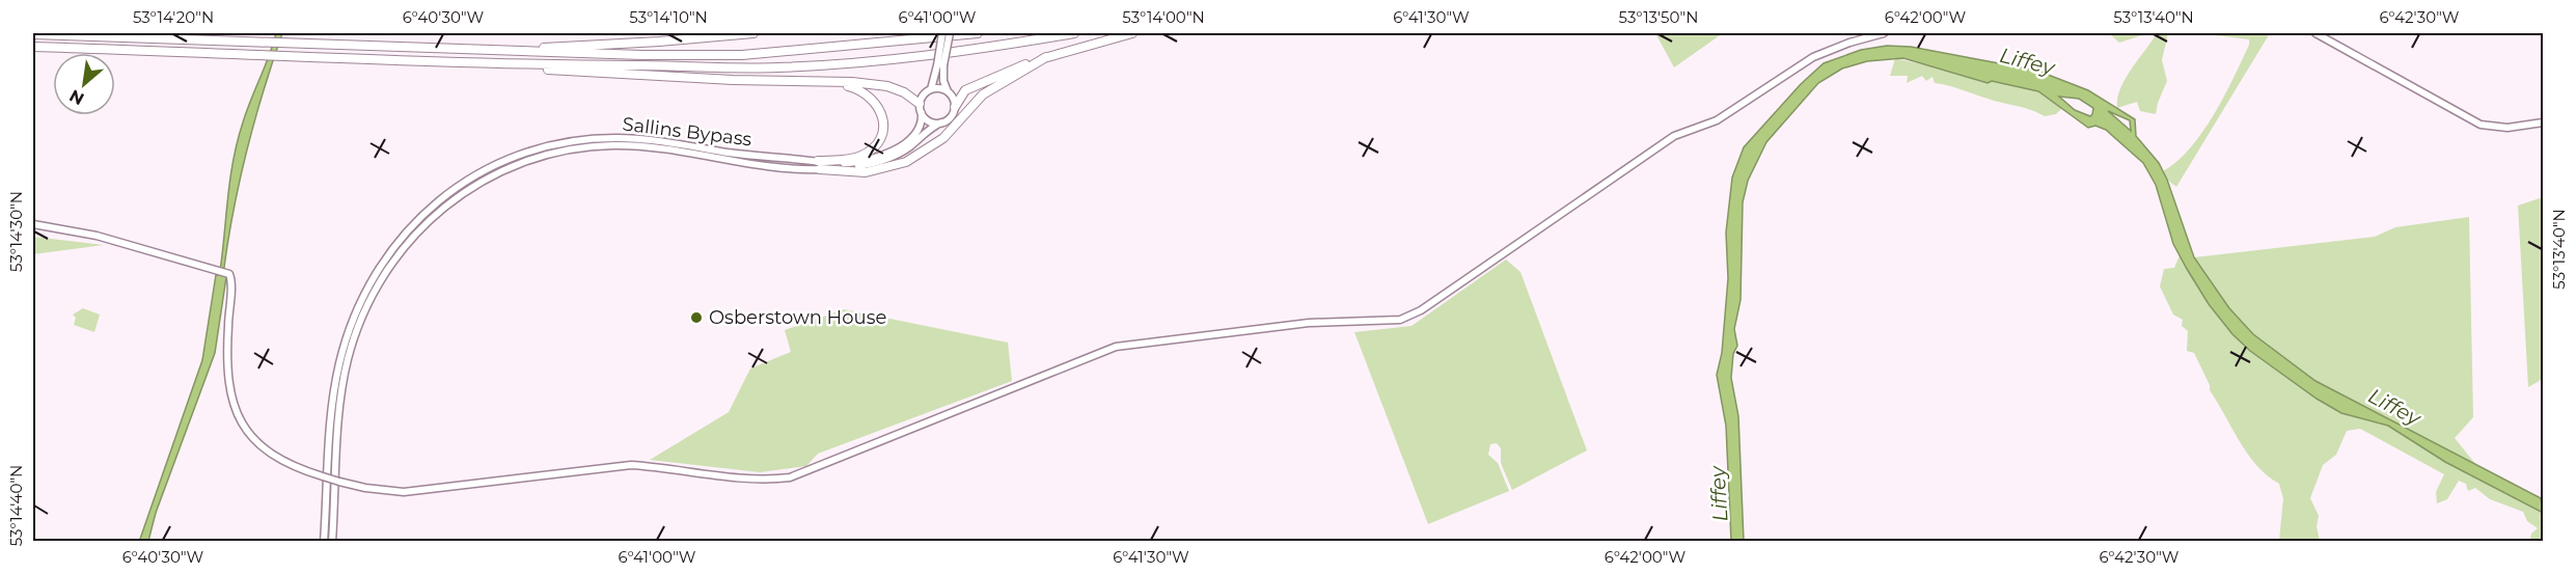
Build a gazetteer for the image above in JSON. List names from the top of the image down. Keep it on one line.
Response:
{"streets":{"street":["Sallins Bypass"]},"water":["Liffey"],"places":["Osberstown House"],"north":"bottom left","coordinates":["53°14'20\"N","6°40'30\"W","53°14'10\"N","6°41'00\"W","53°14'00\"N","6°41'30\"W","53°13'50\"N","6°42'00\"W","53°13'40\"N","6°42'30\"W","53°14'30\"N","53°14'40\"N"]}
